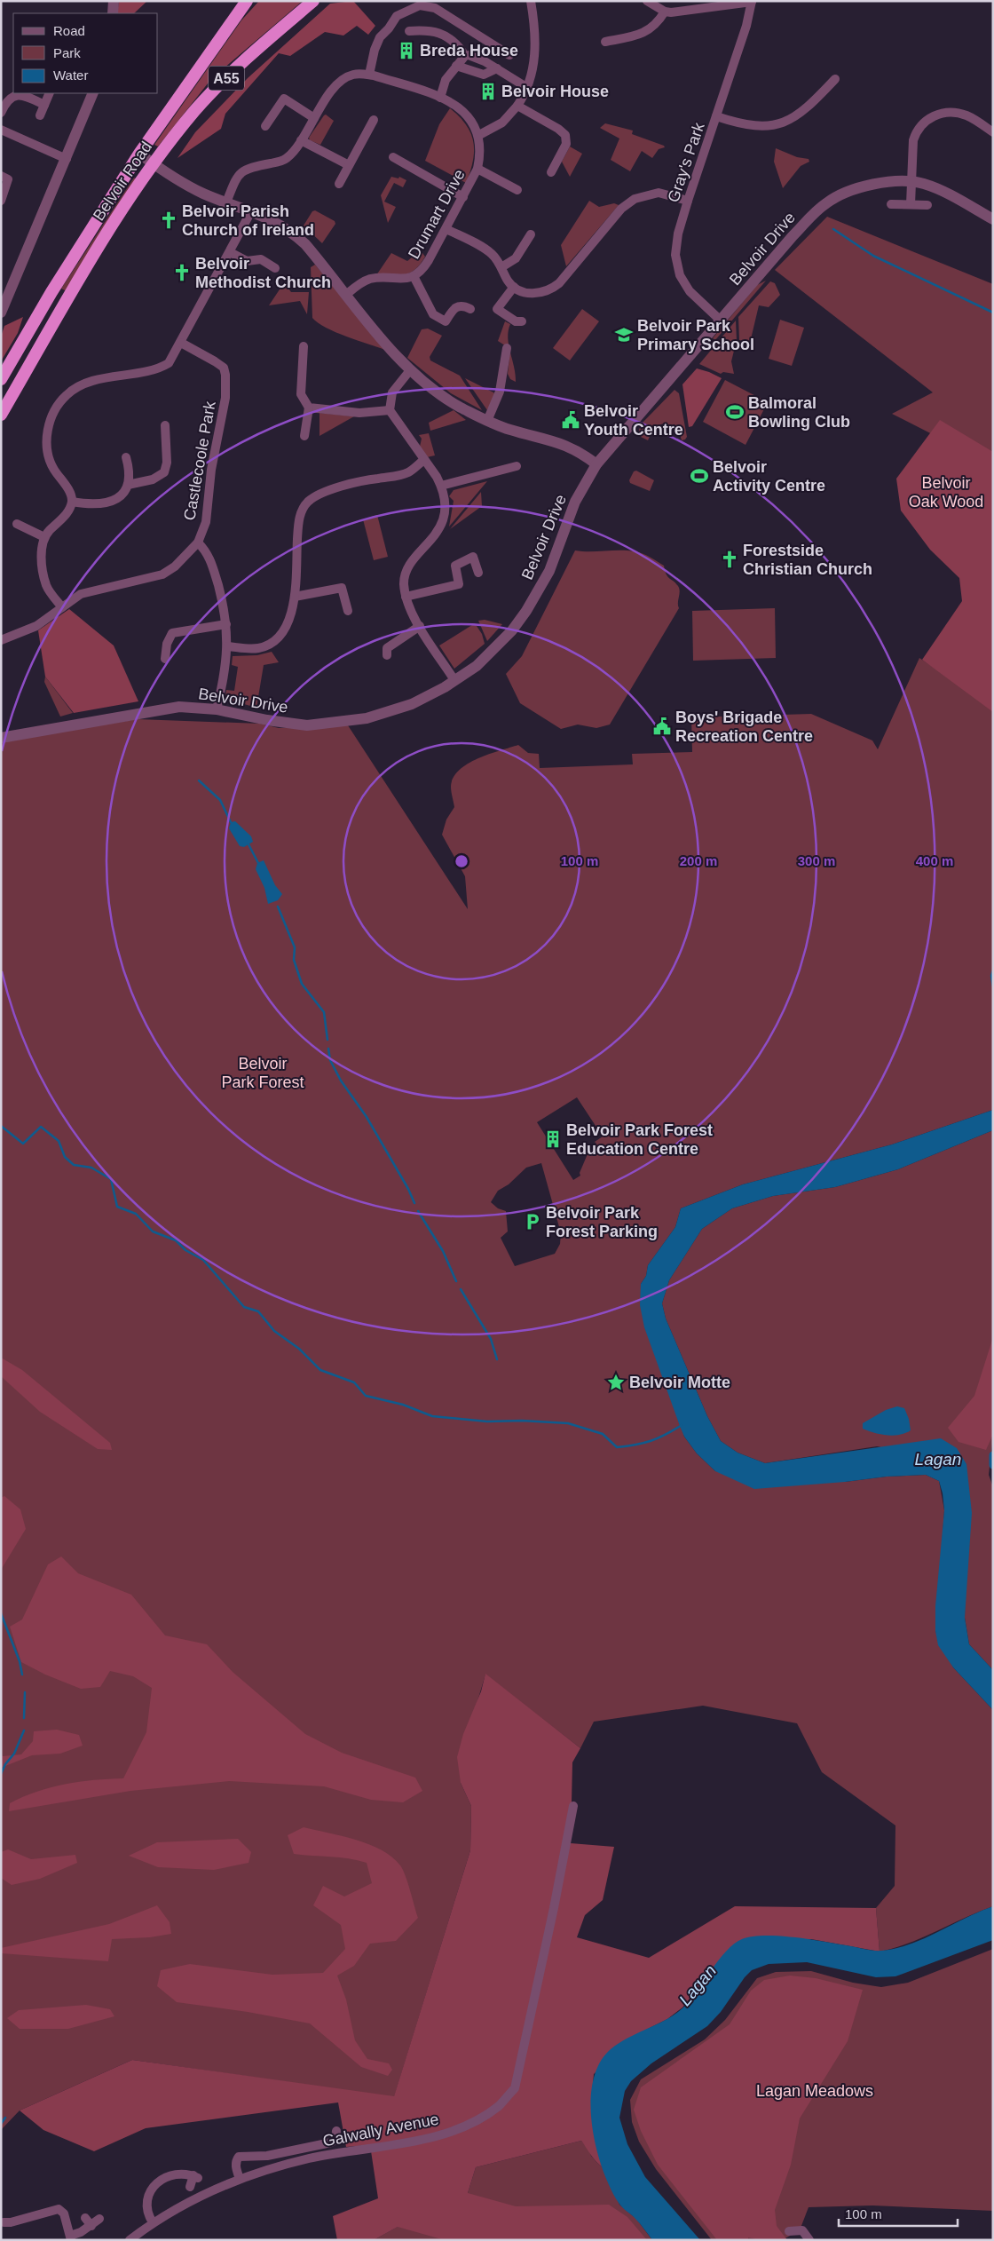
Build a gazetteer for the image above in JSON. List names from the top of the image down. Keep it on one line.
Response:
{"streets":{"highway":["A55","Belvoir Road"],"street":["Gray's Park","Drumart Drive","Belvoir Drive","Castlecoole Park","Galwally Avenue"]},"crossings":[["Gray's Park","Belvoir Drive"]],"water":["Lagan"],"parks":["Belvoir Oak Wood","Belvoir Park Forest","Lagan Meadows"],"places":{"building":["Breda House","Belvoir House","Belvoir Park Forest Education Centre"],"church":["Belvoir Parish Church of Ireland","Belvoir Methodist Church","Forestside Christian Church"],"school or university":["Belvoir Park Primary School"],"sports":["Balmoral Bowling Club","Belvoir Activity Centre"],"public building":["Belvoir Youth Centre","Boys' Brigade Recreation Centre"],"parking":["Belvoir Park Forest Parking"],"place":["Belvoir Motte"]},"legend":["Road","Park","Water"],"scale_bar":"100 m","rings":["100 m","200 m","300 m","400 m"]}
